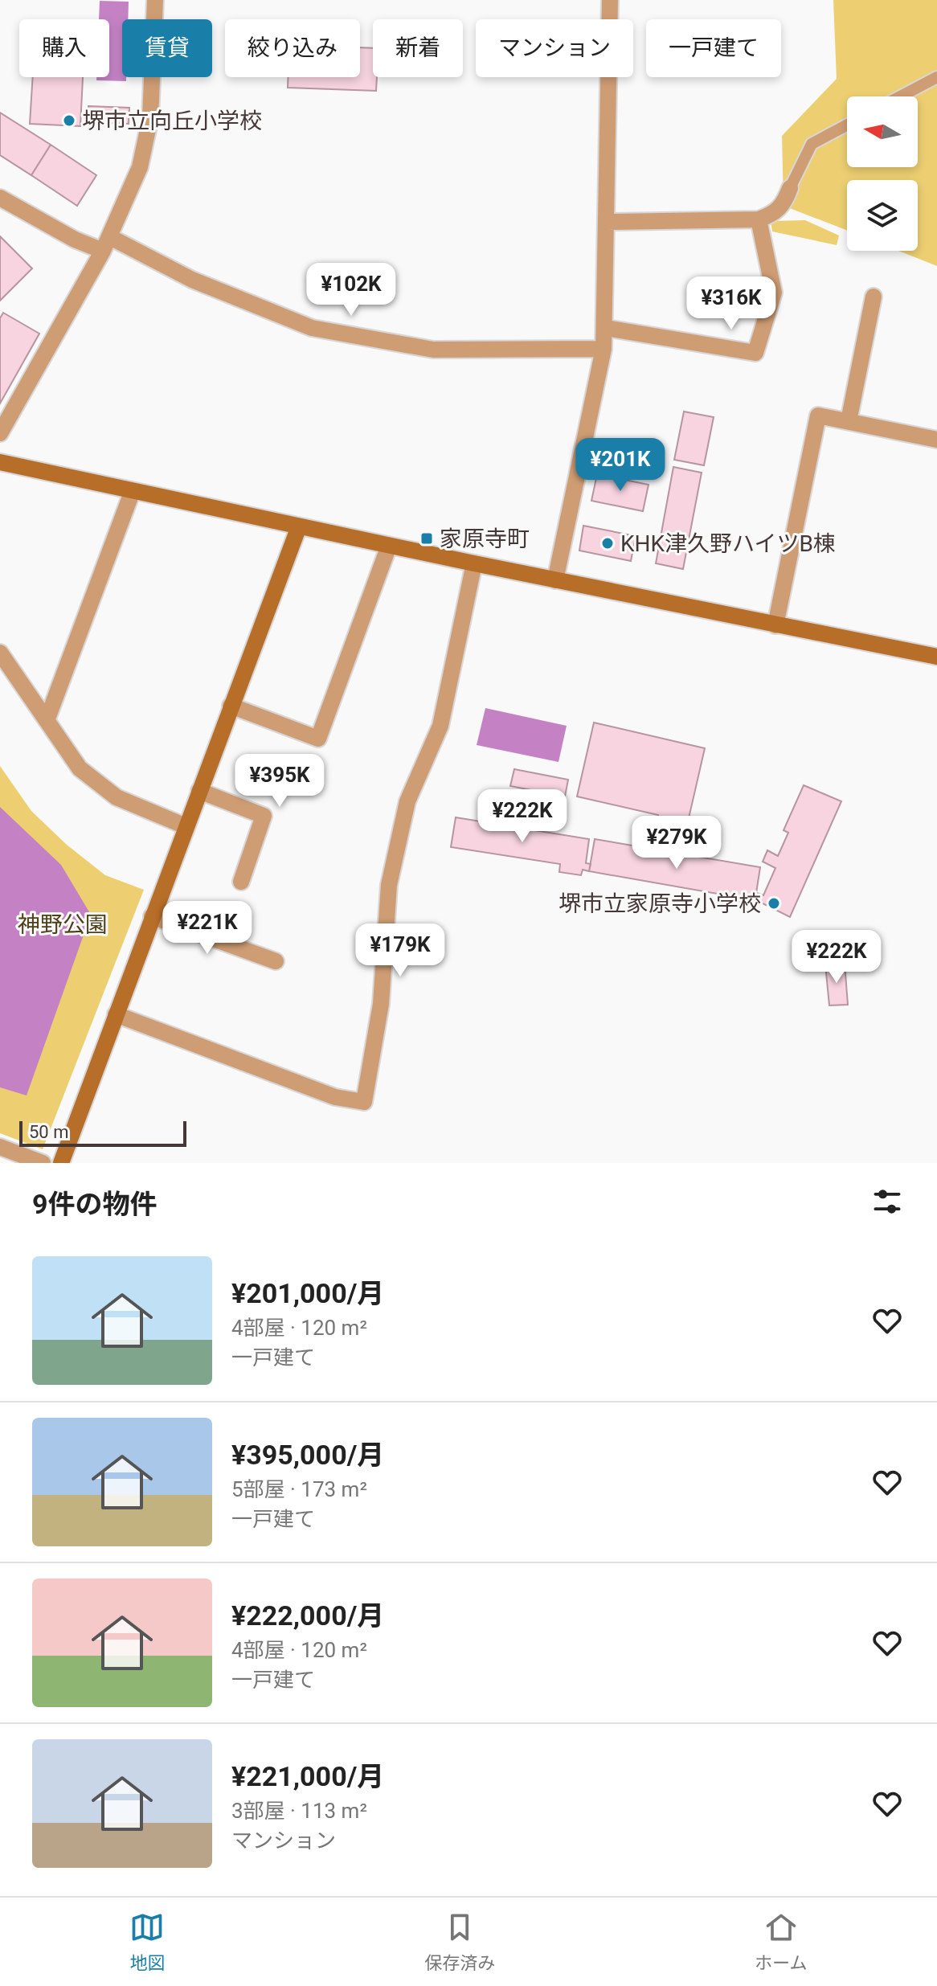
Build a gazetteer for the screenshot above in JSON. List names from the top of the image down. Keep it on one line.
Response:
{"parks":["神野公園"],"places":{"other":["堺市立向丘小学校","KHK津久野ハイツB棟","堺市立家原寺小学校"],"transit":["家原寺町"]},"scale_bar":"50 m","north":"left","page":{"chip":["購入","賃貸","絞り込み","新着","マンション","一戸建て"],"price":["¥102K","¥316K","¥201K","¥395K","¥222K","¥279K","¥221K","¥179K","¥222K"],"scale":"50 m","heading":"9件の物件","list":[{"name":"¥201,000/月","note":"4部屋 · 120 m² · 一戸建て"},{"name":"¥395,000/月","note":"5部屋 · 173 m² · 一戸建て"},{"name":"¥222,000/月","note":"4部屋 · 120 m² · 一戸建て"},{"name":"¥221,000/月","note":"3部屋 · 113 m² · マンション"}],"tabs":["地図","保存済み","ホーム"]}}
